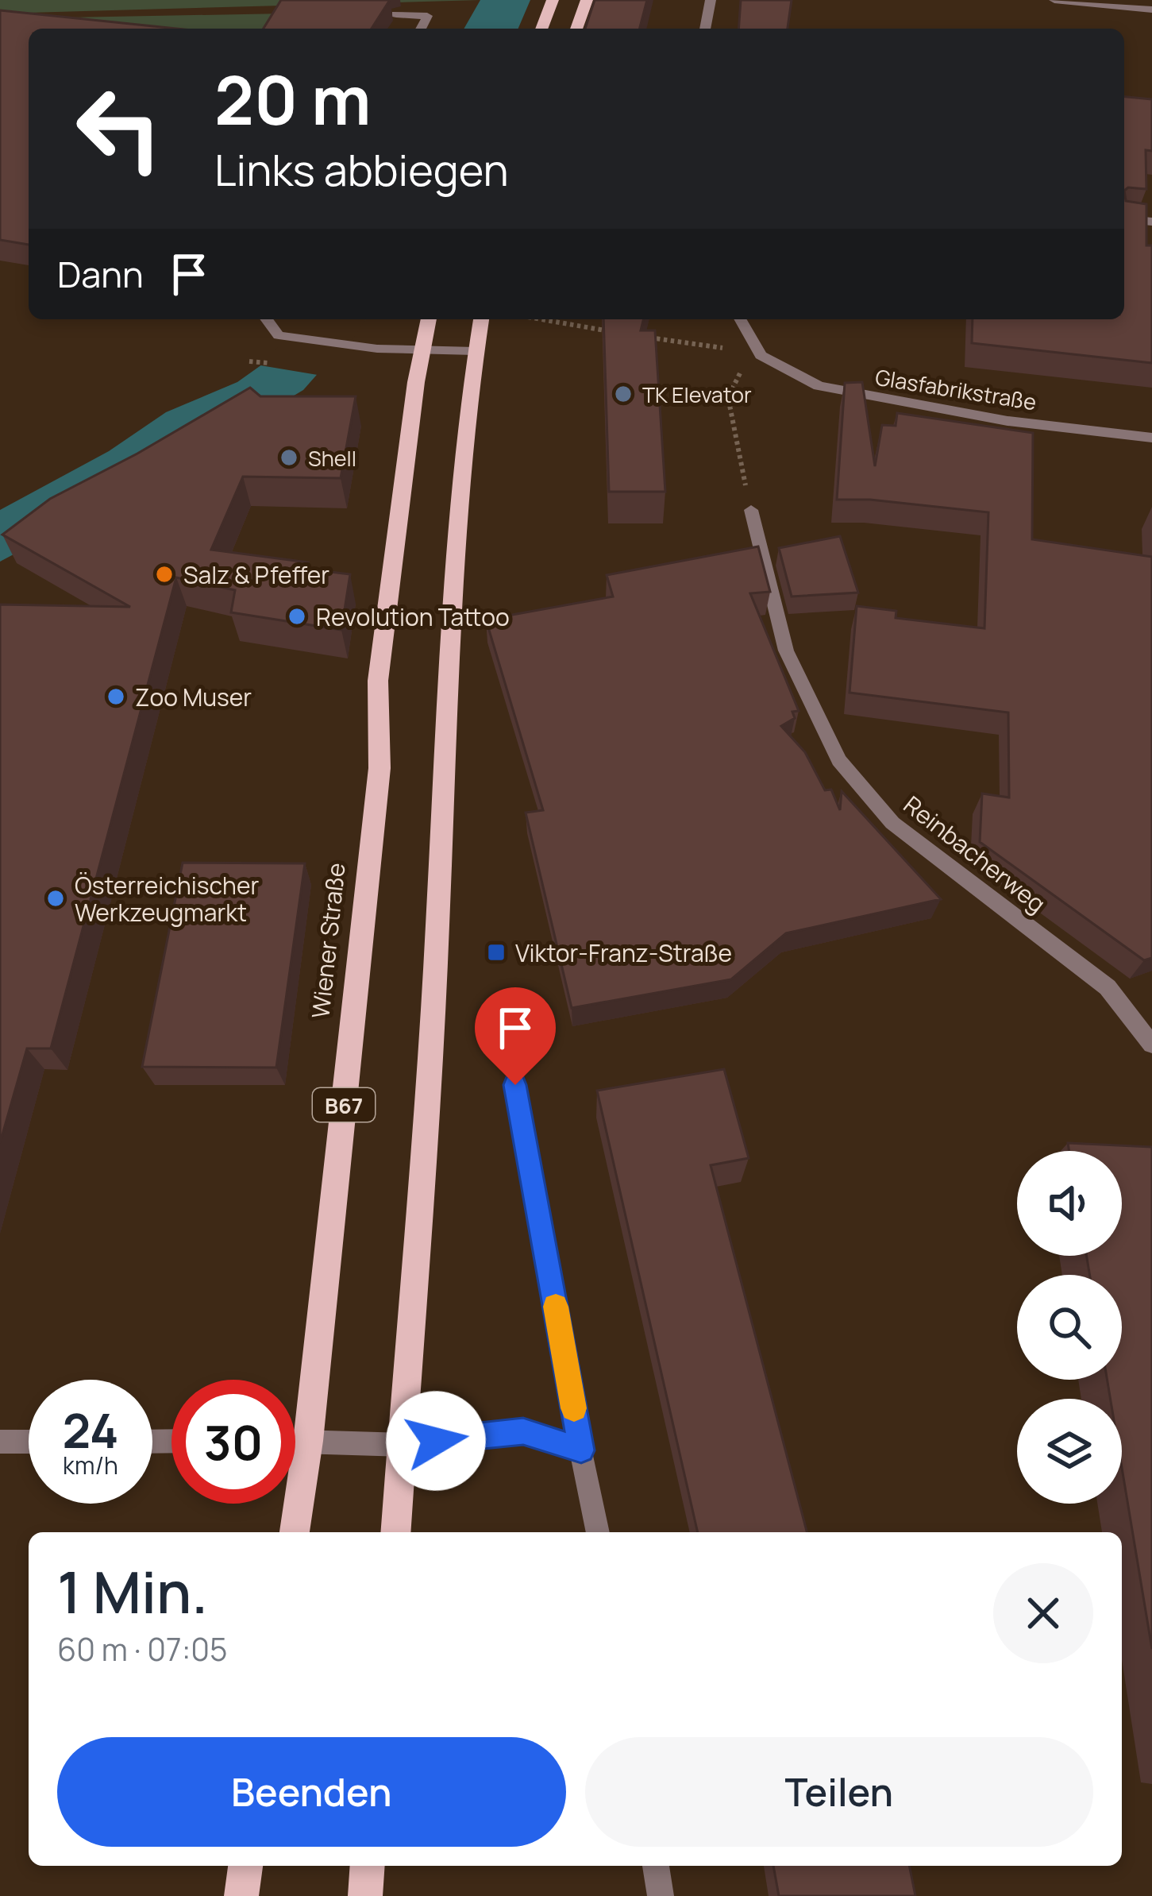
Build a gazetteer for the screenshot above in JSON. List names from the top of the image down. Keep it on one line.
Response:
{"streets":{"main road":["Wiener Straße","B67"],"street":["Glasfabrikstraße","Reinbacherweg"]},"places":{"other":["TK Elevator","Shell","Salz & Pfeffer","Revolution Tattoo","Zoo Muser","Österreichischer Werkzeugmarkt"],"transit":["Viktor-Franz-Straße"]},"page":{"turn":["20 m","Links abbiegen"],"then":"Dann","speed":"24 km/h","limit":"30","heading":["1 Min.","60 m · 07:05"],"buttons":["Beenden","Teilen"]}}
